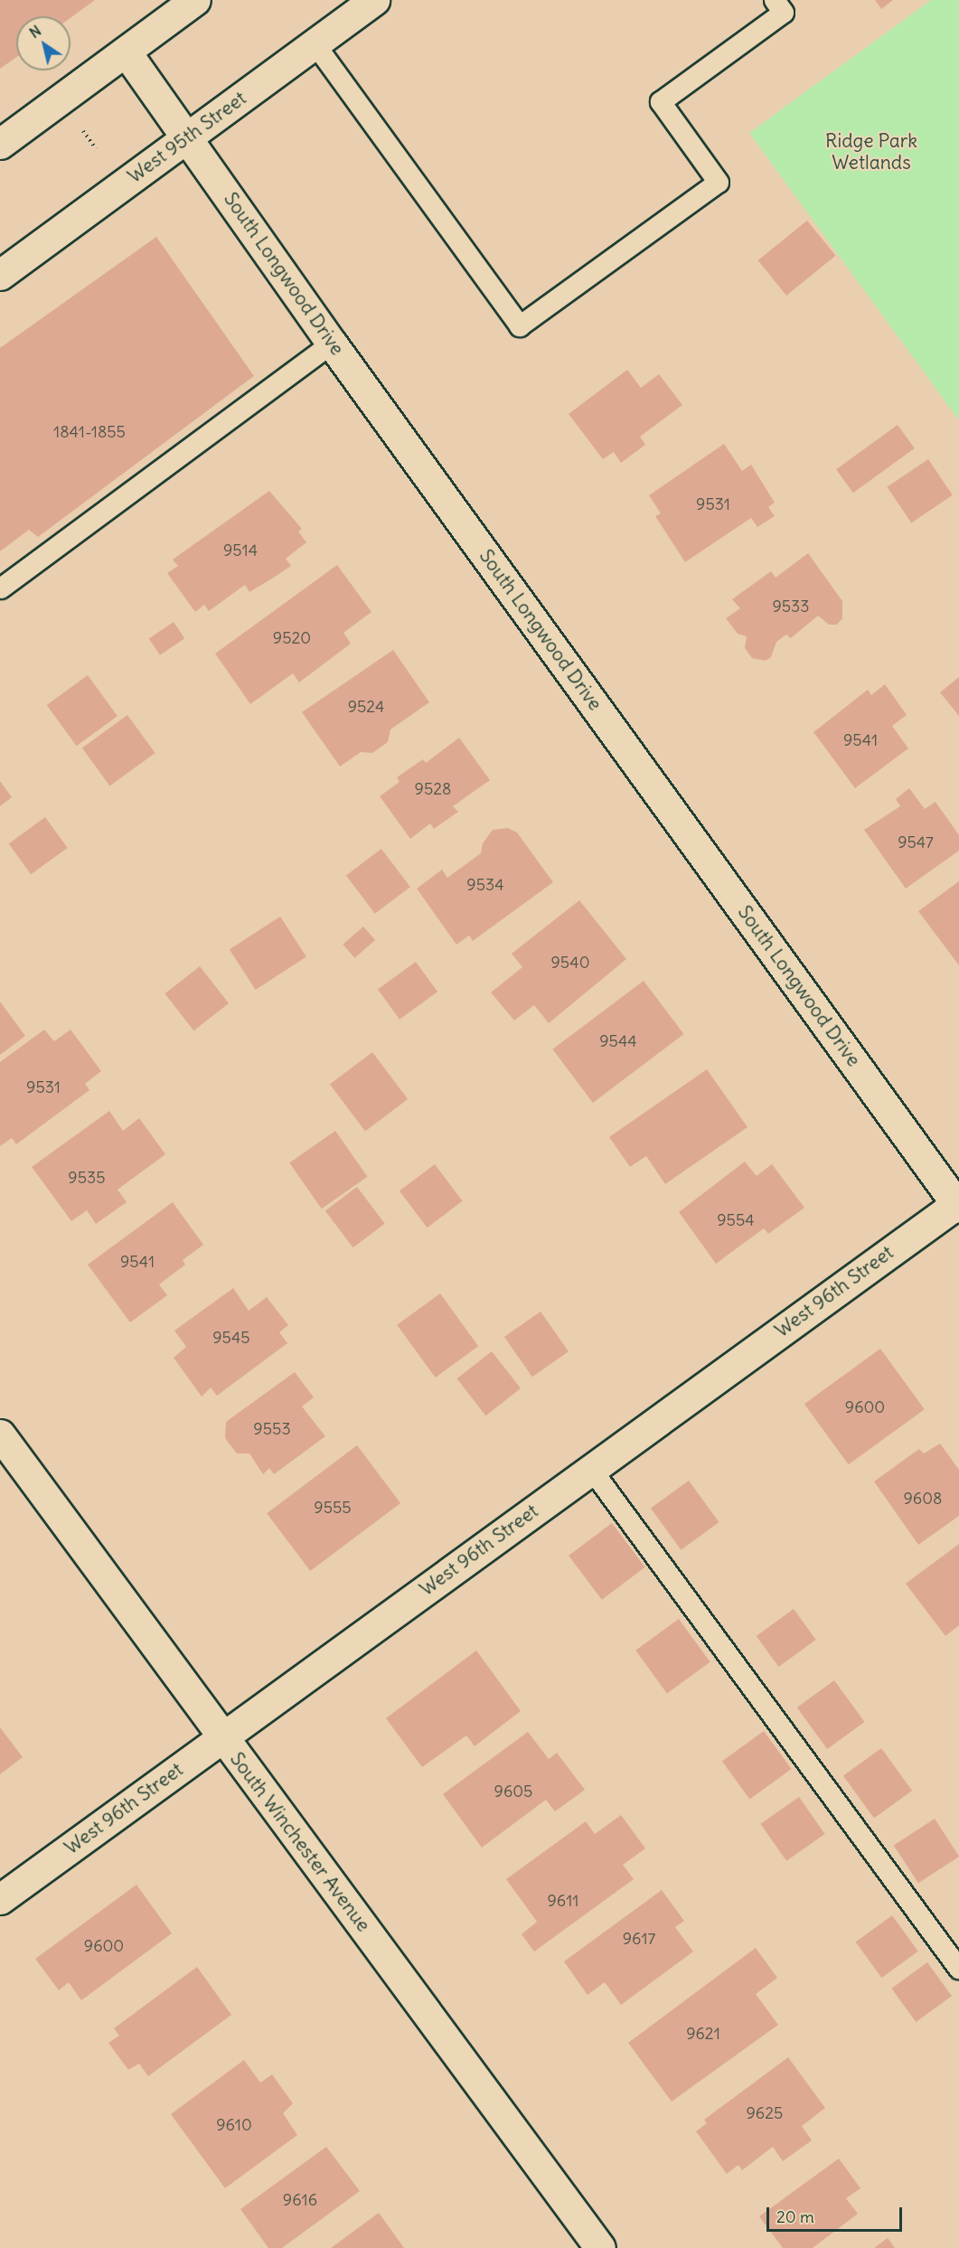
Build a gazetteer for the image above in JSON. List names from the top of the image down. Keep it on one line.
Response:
{"streets":{"street":["West 95th Street","South Longwood Drive","West 96th Street","South Winchester Avenue"]},"crossings":[["West 95th Street","South Longwood Drive"],["South Longwood Drive","West 96th Street"],["West 96th Street","South Winchester Avenue"]],"parks":["Ridge Park Wetlands"],"house_numbers":["1841-1855","9531","9514","9533","9520","9524","9541","9528","9547","9534","9540","9544","9531","9535","9554","9541","9545","9600","9553","9608","9555","9605","9611","9617","9600","9621","9625","9610","9616"],"scale_bar":"20 m","north":"top left"}
